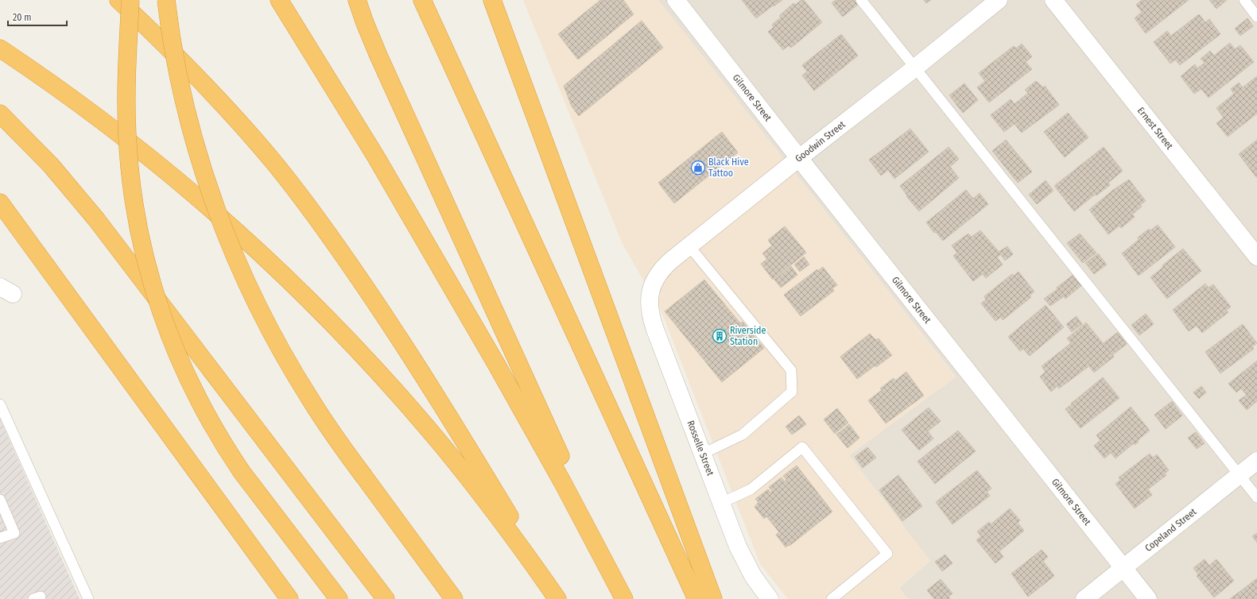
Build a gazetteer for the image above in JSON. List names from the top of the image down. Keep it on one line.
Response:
{"streets":{"street":["Gilmore Street","Ernest Street","Goodwin Street","Rosselle Street","Copeland Street"]},"crossings":[["Gilmore Street","Goodwin Street"],["Gilmore Street","Copeland Street"],["Goodwin Street","Rosselle Street"]],"places":{"shop":["Black Hive Tattoo"],"building":["Riverside Station"]},"scale_bar":"20 m"}
